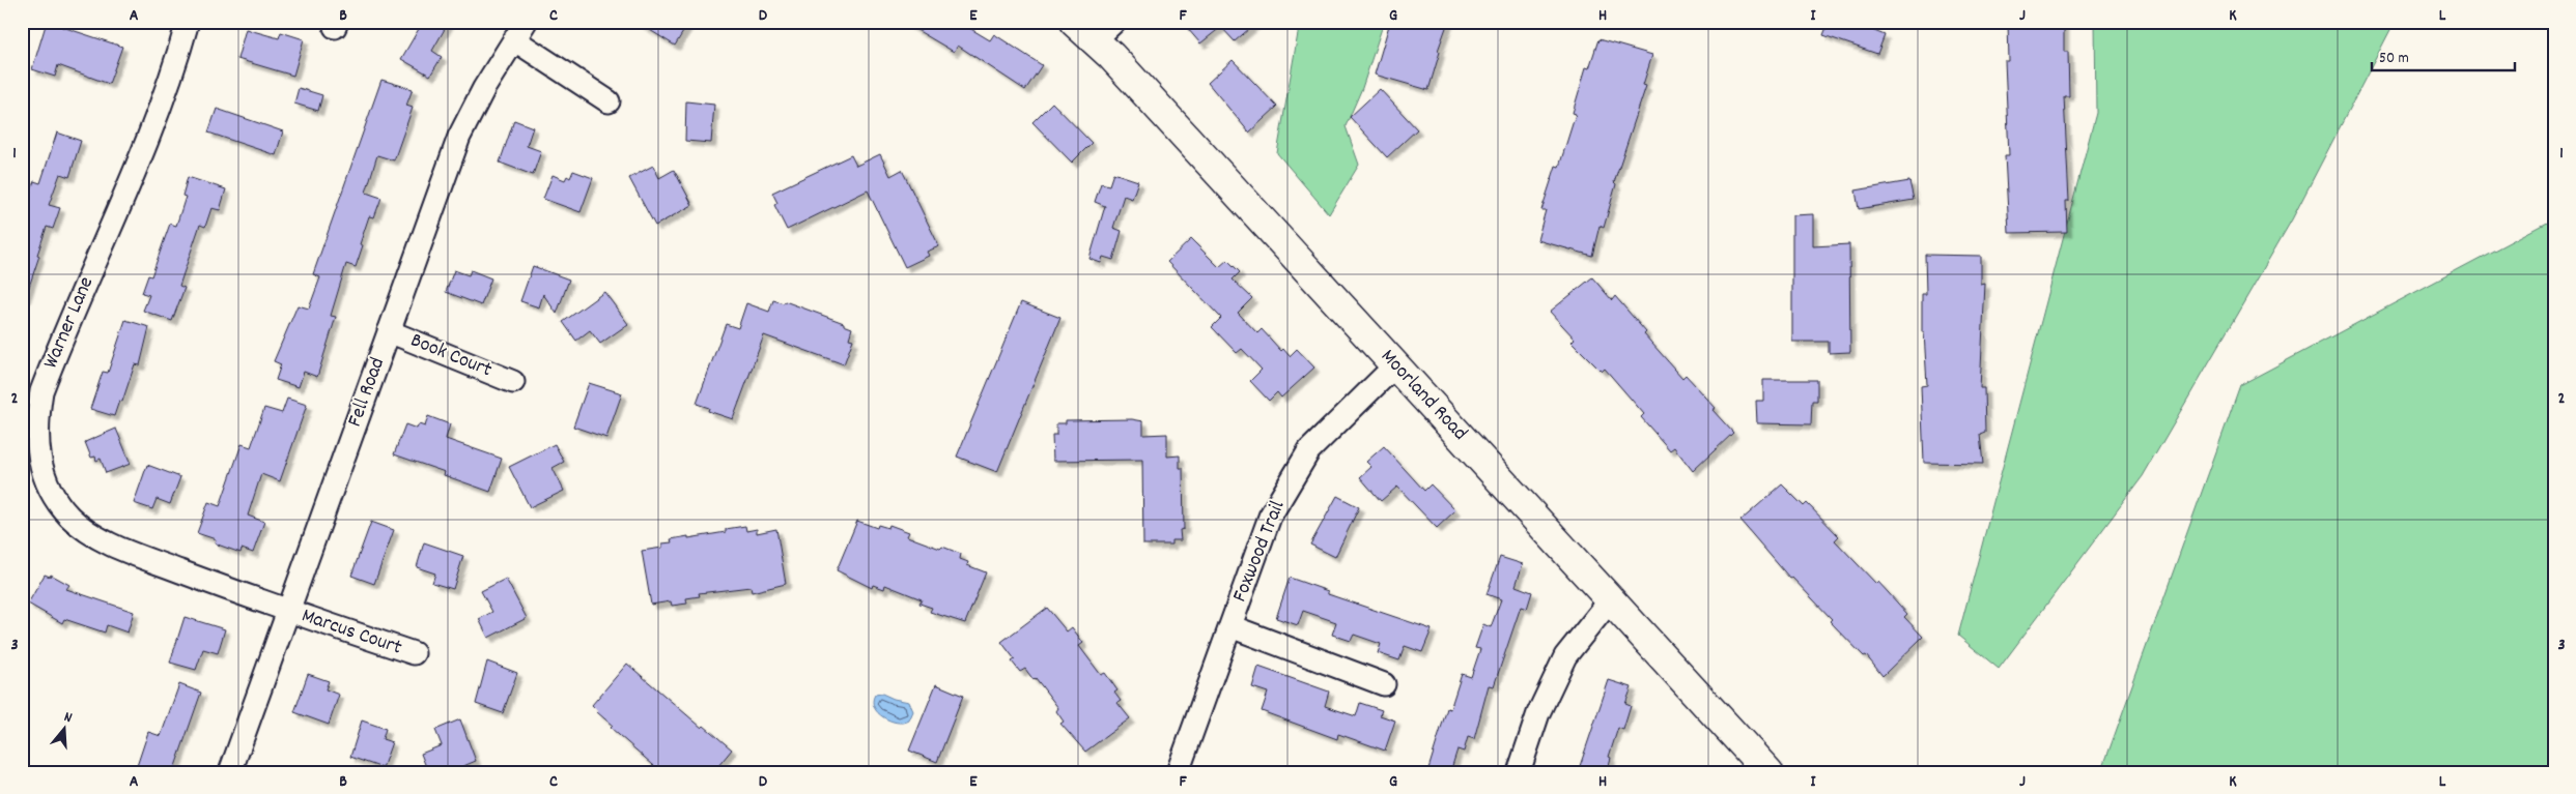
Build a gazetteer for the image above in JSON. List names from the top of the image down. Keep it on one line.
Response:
{"streets":{"street":["Warner Lane","Book Court","Fell Road","Moorland Road","Foxwood Trail","Marcus Court"]},"crossings":[["Warner Lane","Fell Road"],["Warner Lane","Marcus Court"],["Book Court","Fell Road"],["Fell Road","Marcus Court"],["Moorland Road","Foxwood Trail"]],"scale_bar":"50 m","north":"top","grid":{"columns":["A","B","C","D","E","F","G","H","I","J","K","L"],"rows":["1","2","3"]}}
